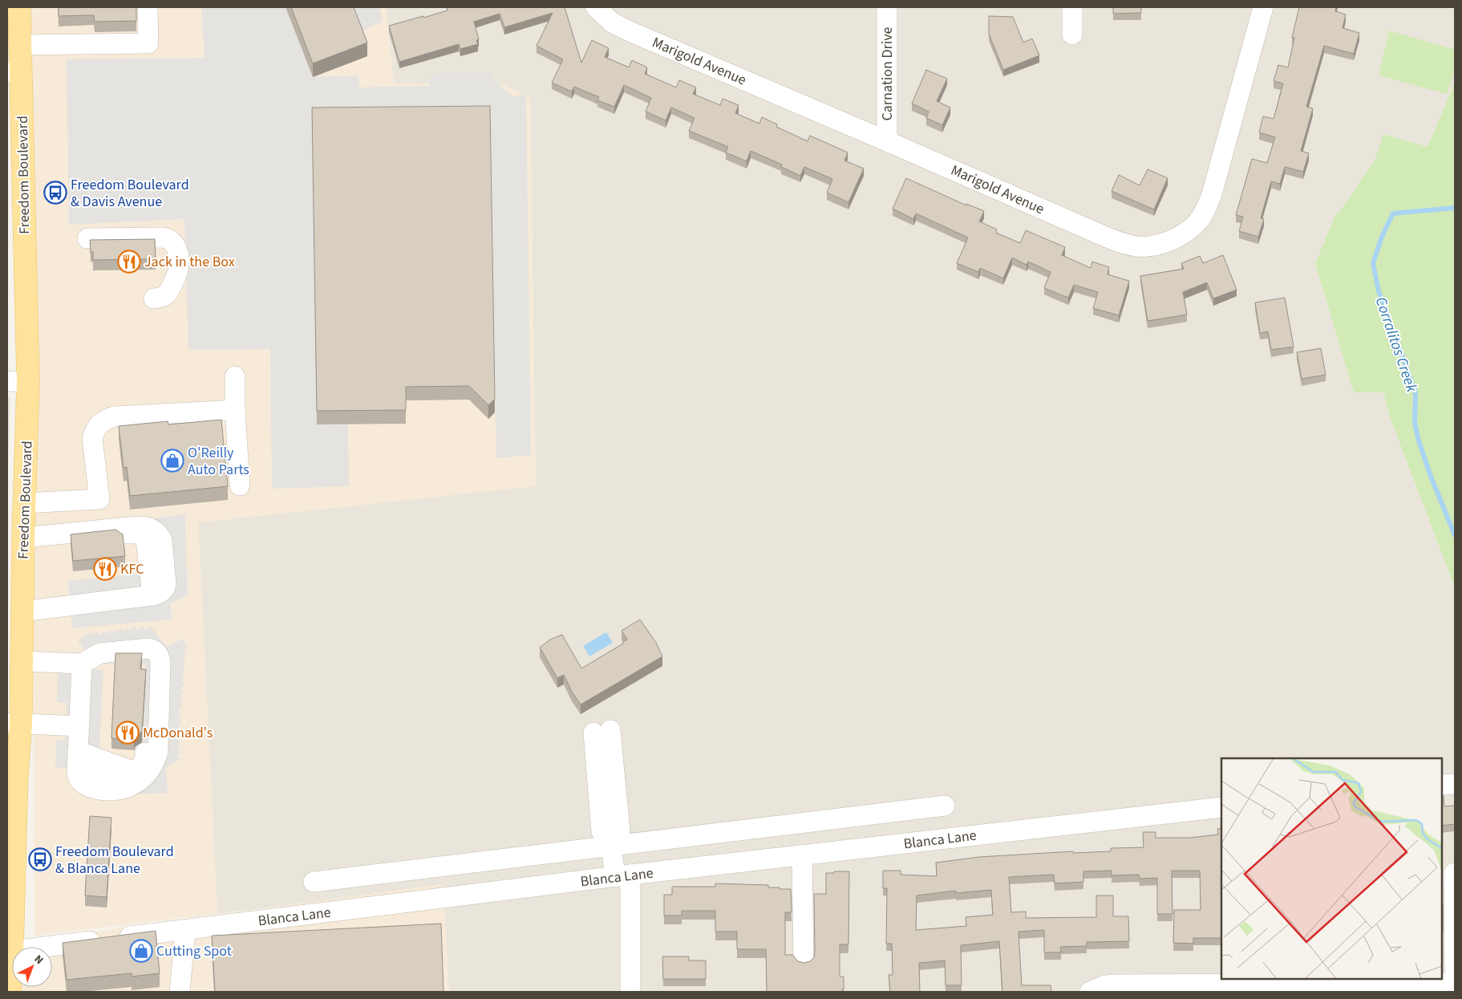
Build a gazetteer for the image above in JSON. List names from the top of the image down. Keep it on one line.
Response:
{"streets":{"main road":["Freedom Boulevard"],"street":["Marigold Avenue","Carnation Drive","Blanca Lane"]},"crossings":[["Marigold Avenue","Carnation Drive"],["Freedom Boulevard","Blanca Lane"]],"water":["Corralitos Creek"],"places":{"bus stop":["Freedom Boulevard & Davis Avenue","Freedom Boulevard & Blanca Lane"],"restaurant":["Jack in the Box","KFC","McDonald's"],"shop":["O'Reilly Auto Parts","Cutting Spot"]},"north":"top right"}
